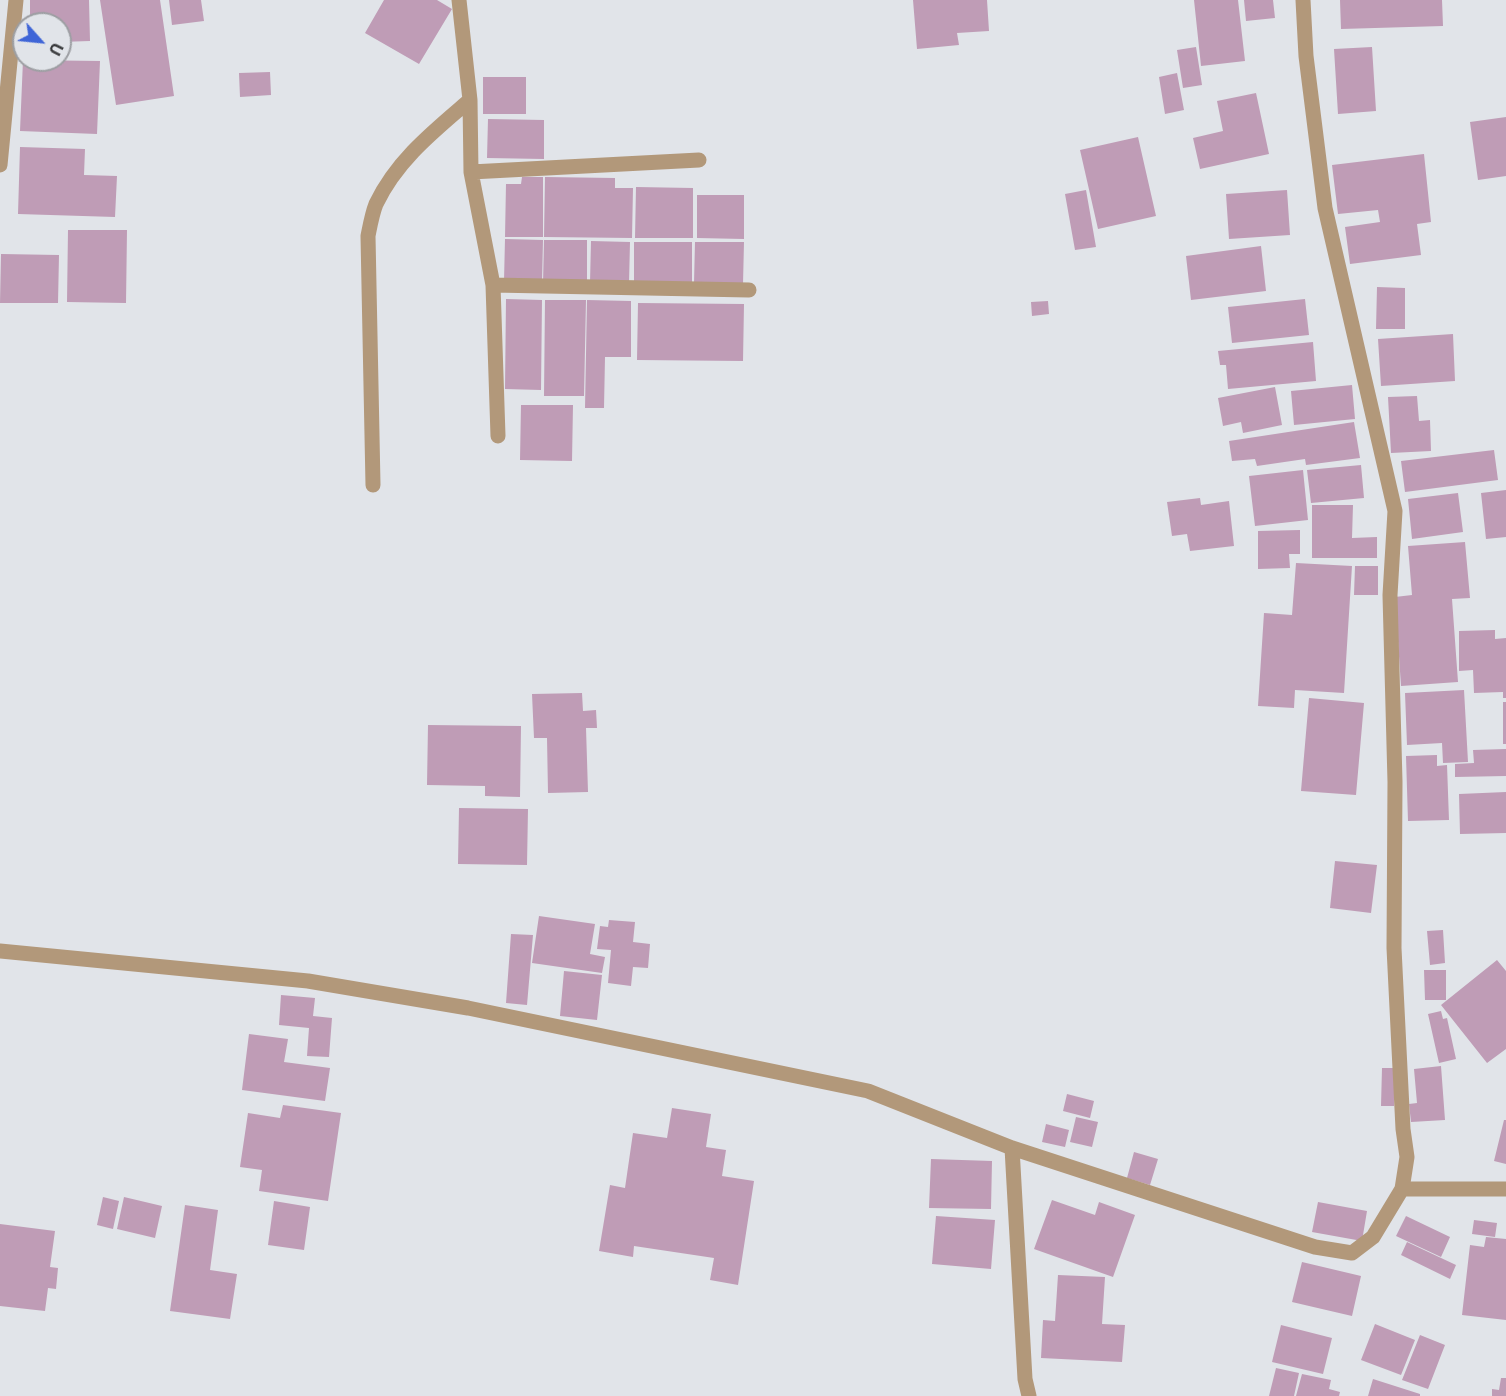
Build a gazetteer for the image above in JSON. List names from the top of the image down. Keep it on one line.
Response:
{"north":"bottom right"}
